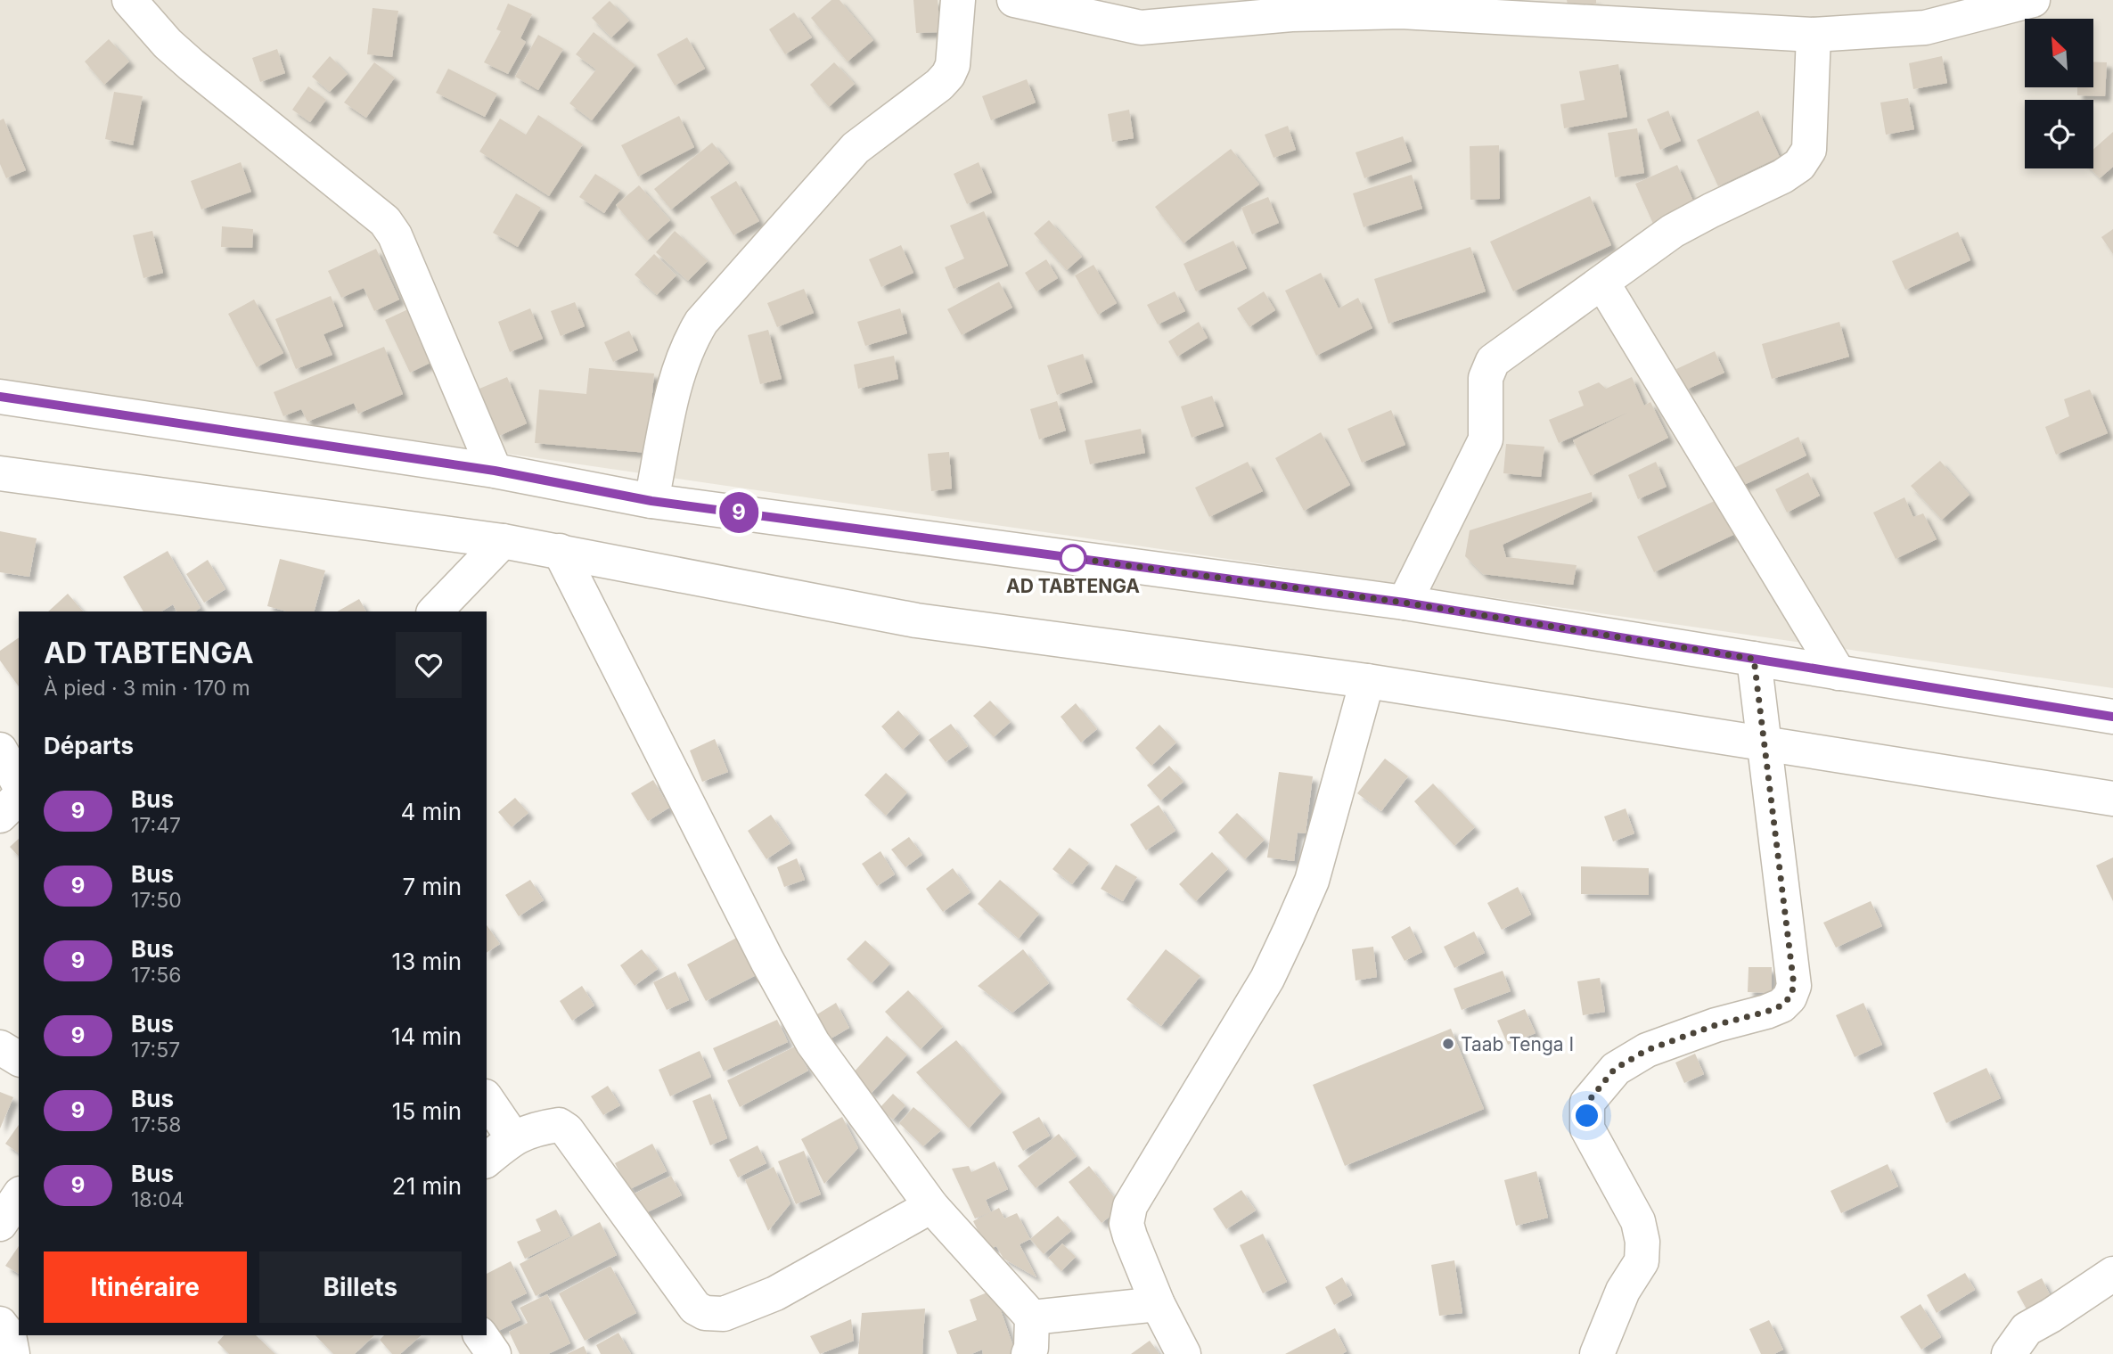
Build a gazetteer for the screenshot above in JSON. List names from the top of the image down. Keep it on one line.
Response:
{"places":["AD TABTENGA","Taab Tenga I"],"lines":["bus line 9"],"north":"top left","page":{"on_map":"9","heading":[["AD TABTENGA","À pied · 3 min · 170 m"],"Départs"],"list":[{"mark":"9","name":"Bus","note":"17:47","value":"4 min"},{"mark":"9","name":"Bus","note":"17:50","value":"7 min"},{"mark":"9","name":"Bus","note":"17:56","value":"13 min"},{"mark":"9","name":"Bus","note":"17:57","value":"14 min"},{"mark":"9","name":"Bus","note":"17:58","value":"15 min"},{"mark":"9","name":"Bus","note":"18:04","value":"21 min"}],"buttons":["Itinéraire","Billets"]}}
